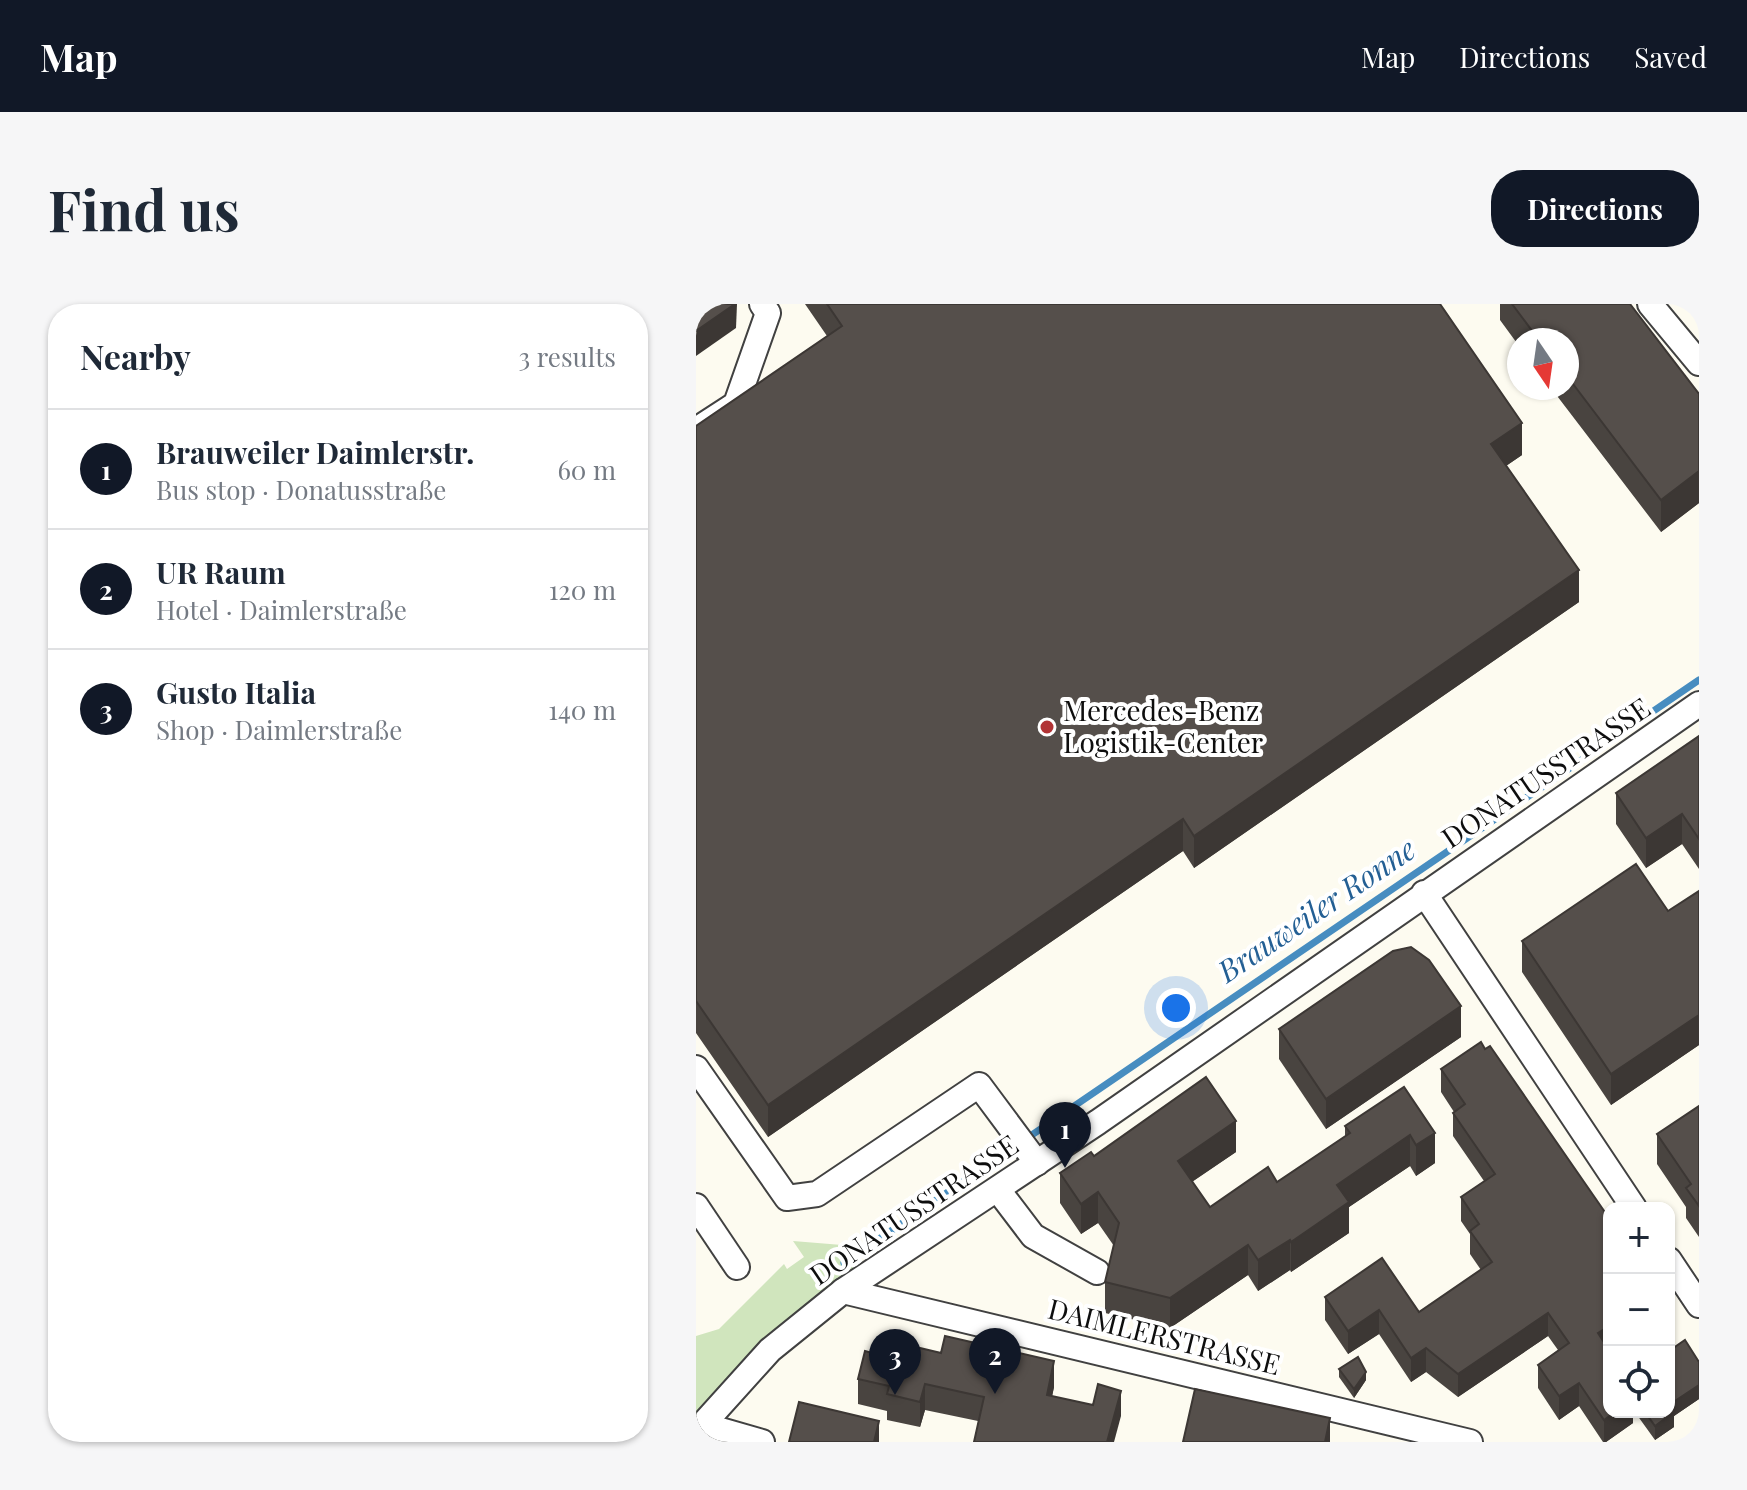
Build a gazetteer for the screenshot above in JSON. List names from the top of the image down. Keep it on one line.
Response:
{"streets":{"street":["DONATUSSTRASSE","DAIMLERSTRASSE"]},"crossings":[["DONATUSSTRASSE","DAIMLERSTRASSE"]],"water":["Brauweiler Ronne"],"places":["Mercedes-Benz Logistik-Center"],"north":"bottom","page":{"header":"Map","nav":["Map","Directions","Saved"],"buttons":"Directions","title":"Find us","heading":["Nearby","3 results"],"list":[{"mark":"1","name":"Brauweiler Daimlerstr.","note":"Bus stop · Donatusstraße","value":"60 m"},{"mark":"2","name":"UR Raum","note":"Hotel · Daimlerstraße","value":"120 m"},{"mark":"3","name":"Gusto Italia","note":"Shop · Daimlerstraße","value":"140 m"}],"pins":["1","2","3"],"map_buttons":["+","−"]}}
